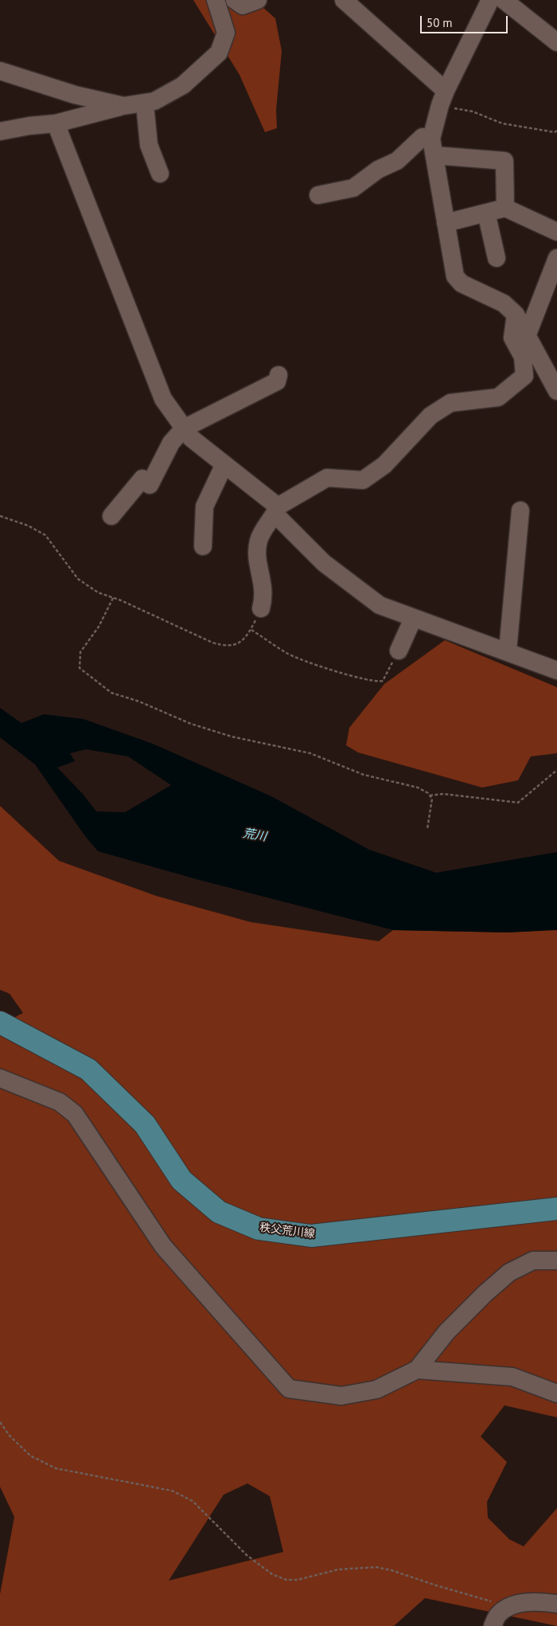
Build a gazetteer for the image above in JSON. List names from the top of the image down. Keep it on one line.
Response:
{"streets":{"main road":["秩父荒川線"]},"water":["荒川"],"scale_bar":"50 m"}
